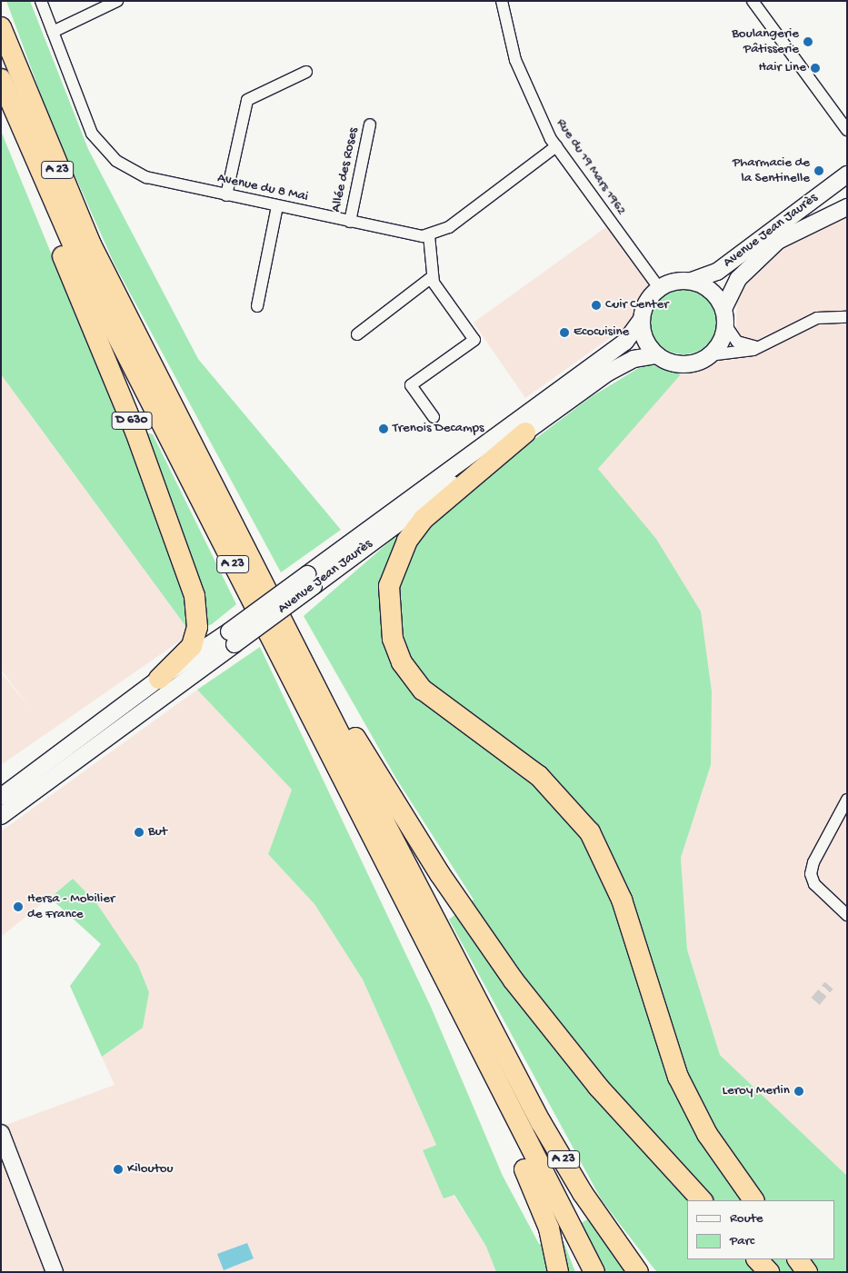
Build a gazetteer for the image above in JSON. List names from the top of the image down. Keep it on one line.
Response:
{"streets":{"highway":["A 23","D 630"],"main road":["Avenue Jean Jaurès"],"street":["Rue du 19 Mars 1962","Allée des Roses","Avenue du 8 Mai"]},"crossings":[["Rue du 19 Mars 1962","Avenue du 8 Mai"],["Rue du 19 Mars 1962","Avenue Jean Jaurès"],["A 23","D 630"],["Allée des Roses","Avenue du 8 Mai"],["Avenue Jean Jaurès","D 630"]],"places":["Boulangerie Pâtisserie","Hair Line","Pharmacie de la Sentinelle","Cuir Center","Ecocuisine","Trenois Decamps","But","Hersa - Mobilier de France","Leroy Merlin","Kiloutou"],"legend":["Route","Parc"]}
